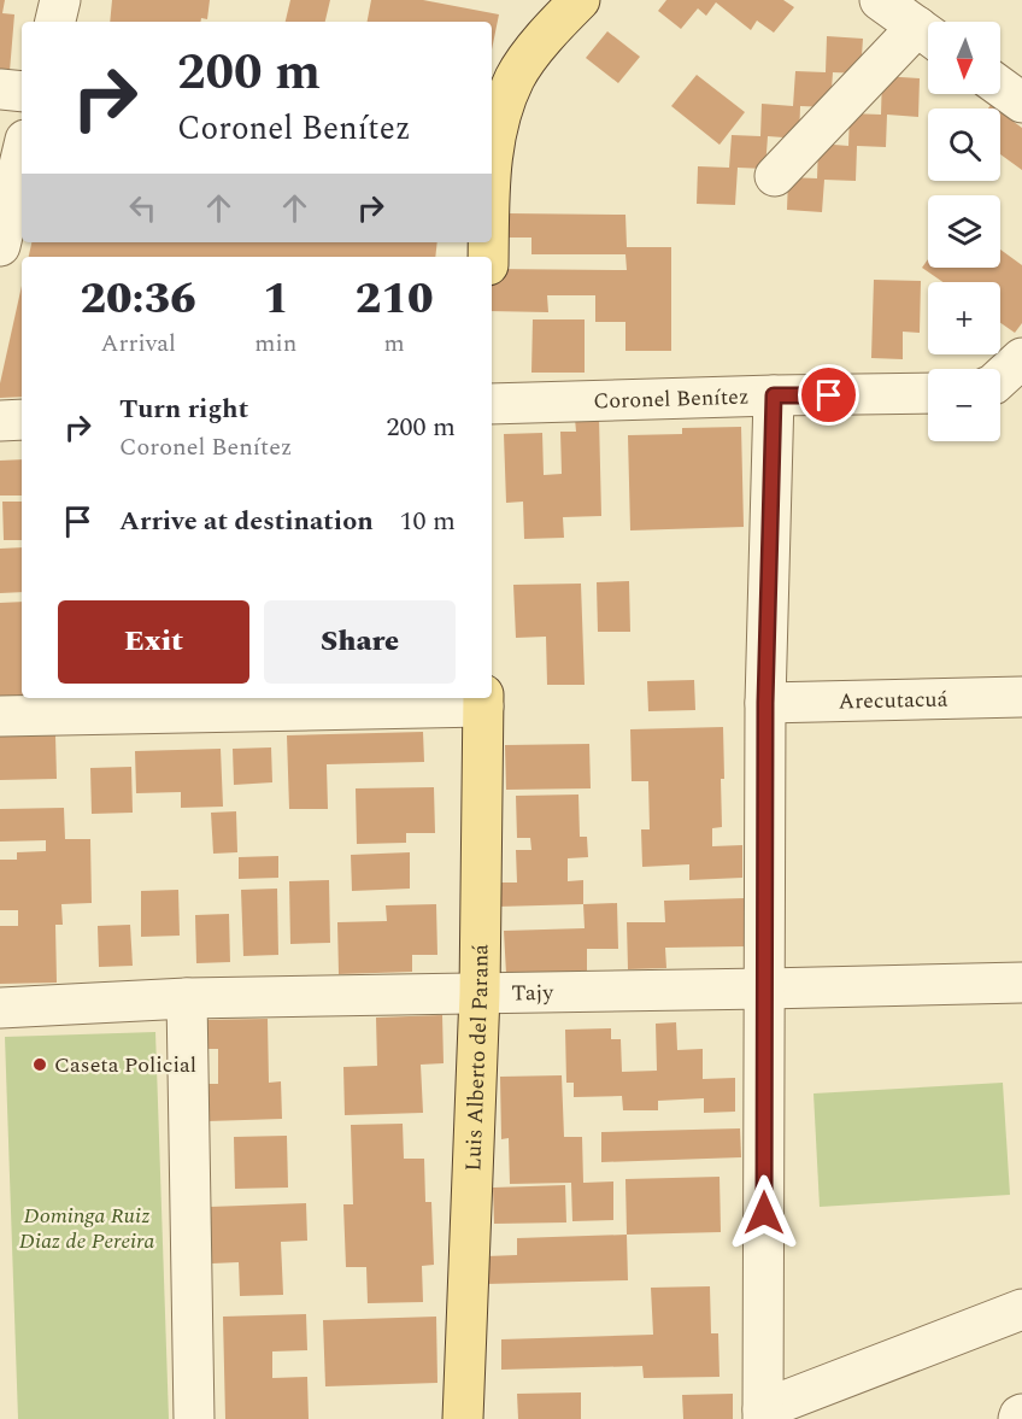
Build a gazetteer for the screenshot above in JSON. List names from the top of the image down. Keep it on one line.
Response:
{"streets":{"main road":["Luis Alberto del Paraná"],"street":["Coronel Benítez","Arecutacuá","Tajy"]},"crossings":[["Tajy","Luis Alberto del Paraná"]],"parks":["Dominga Ruiz Diaz de Pereira"],"places":["Caseta Policial"],"north":"bottom","page":{"map_buttons":["+","−"],"turn":["200 m","Coronel Benítez"],"eta":["20:36","Arrival","1","min","210","m"],"list":[{"name":"Turn right","note":"Coronel Benítez","value":"200 m"},{"name":"Arrive at destination","value":"10 m"}],"buttons":["Exit","Share"]}}
